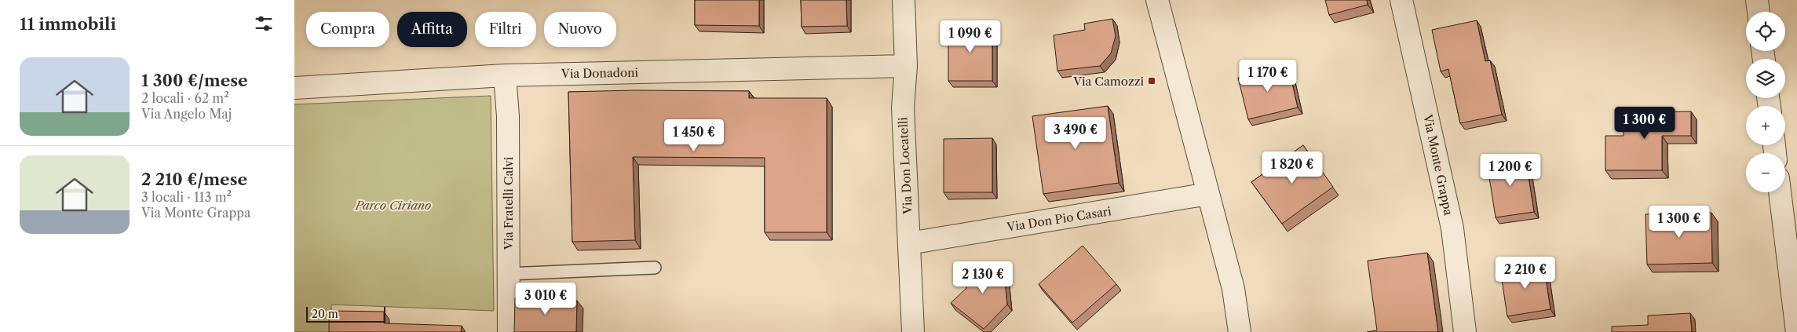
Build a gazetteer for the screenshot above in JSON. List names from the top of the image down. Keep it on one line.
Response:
{"streets":{"street":["Via Donadoni","Via Monte Grappa","Via Don Locatelli","Via Fratelli Calvi","Via Don Pio Casari"]},"crossings":[["Via Donadoni","Via Don Locatelli"],["Via Donadoni","Via Fratelli Calvi"],["Via Don Locatelli","Via Don Pio Casari"]],"parks":["Parco Ciriano"],"places":{"transit":["Via Camozzi"]},"scale_bar":"20 m","page":{"heading":"11 immobili","map_buttons":["+","−"],"chip":["Compra","Affitta","Filtri","Nuovo"],"price":["1 090 €","1 170 €","1 300 €","3 490 €","1 450 €","1 820 €","1 200 €","1 300 €","2 210 €","2 130 €","3 010 €"],"list":[{"name":"1 300 €/mese","note":"2 locali · 62 m² · Via Angelo Maj"},{"name":"2 210 €/mese","note":"3 locali · 113 m² · Via Monte Grappa"}],"scale":"20 m"}}
